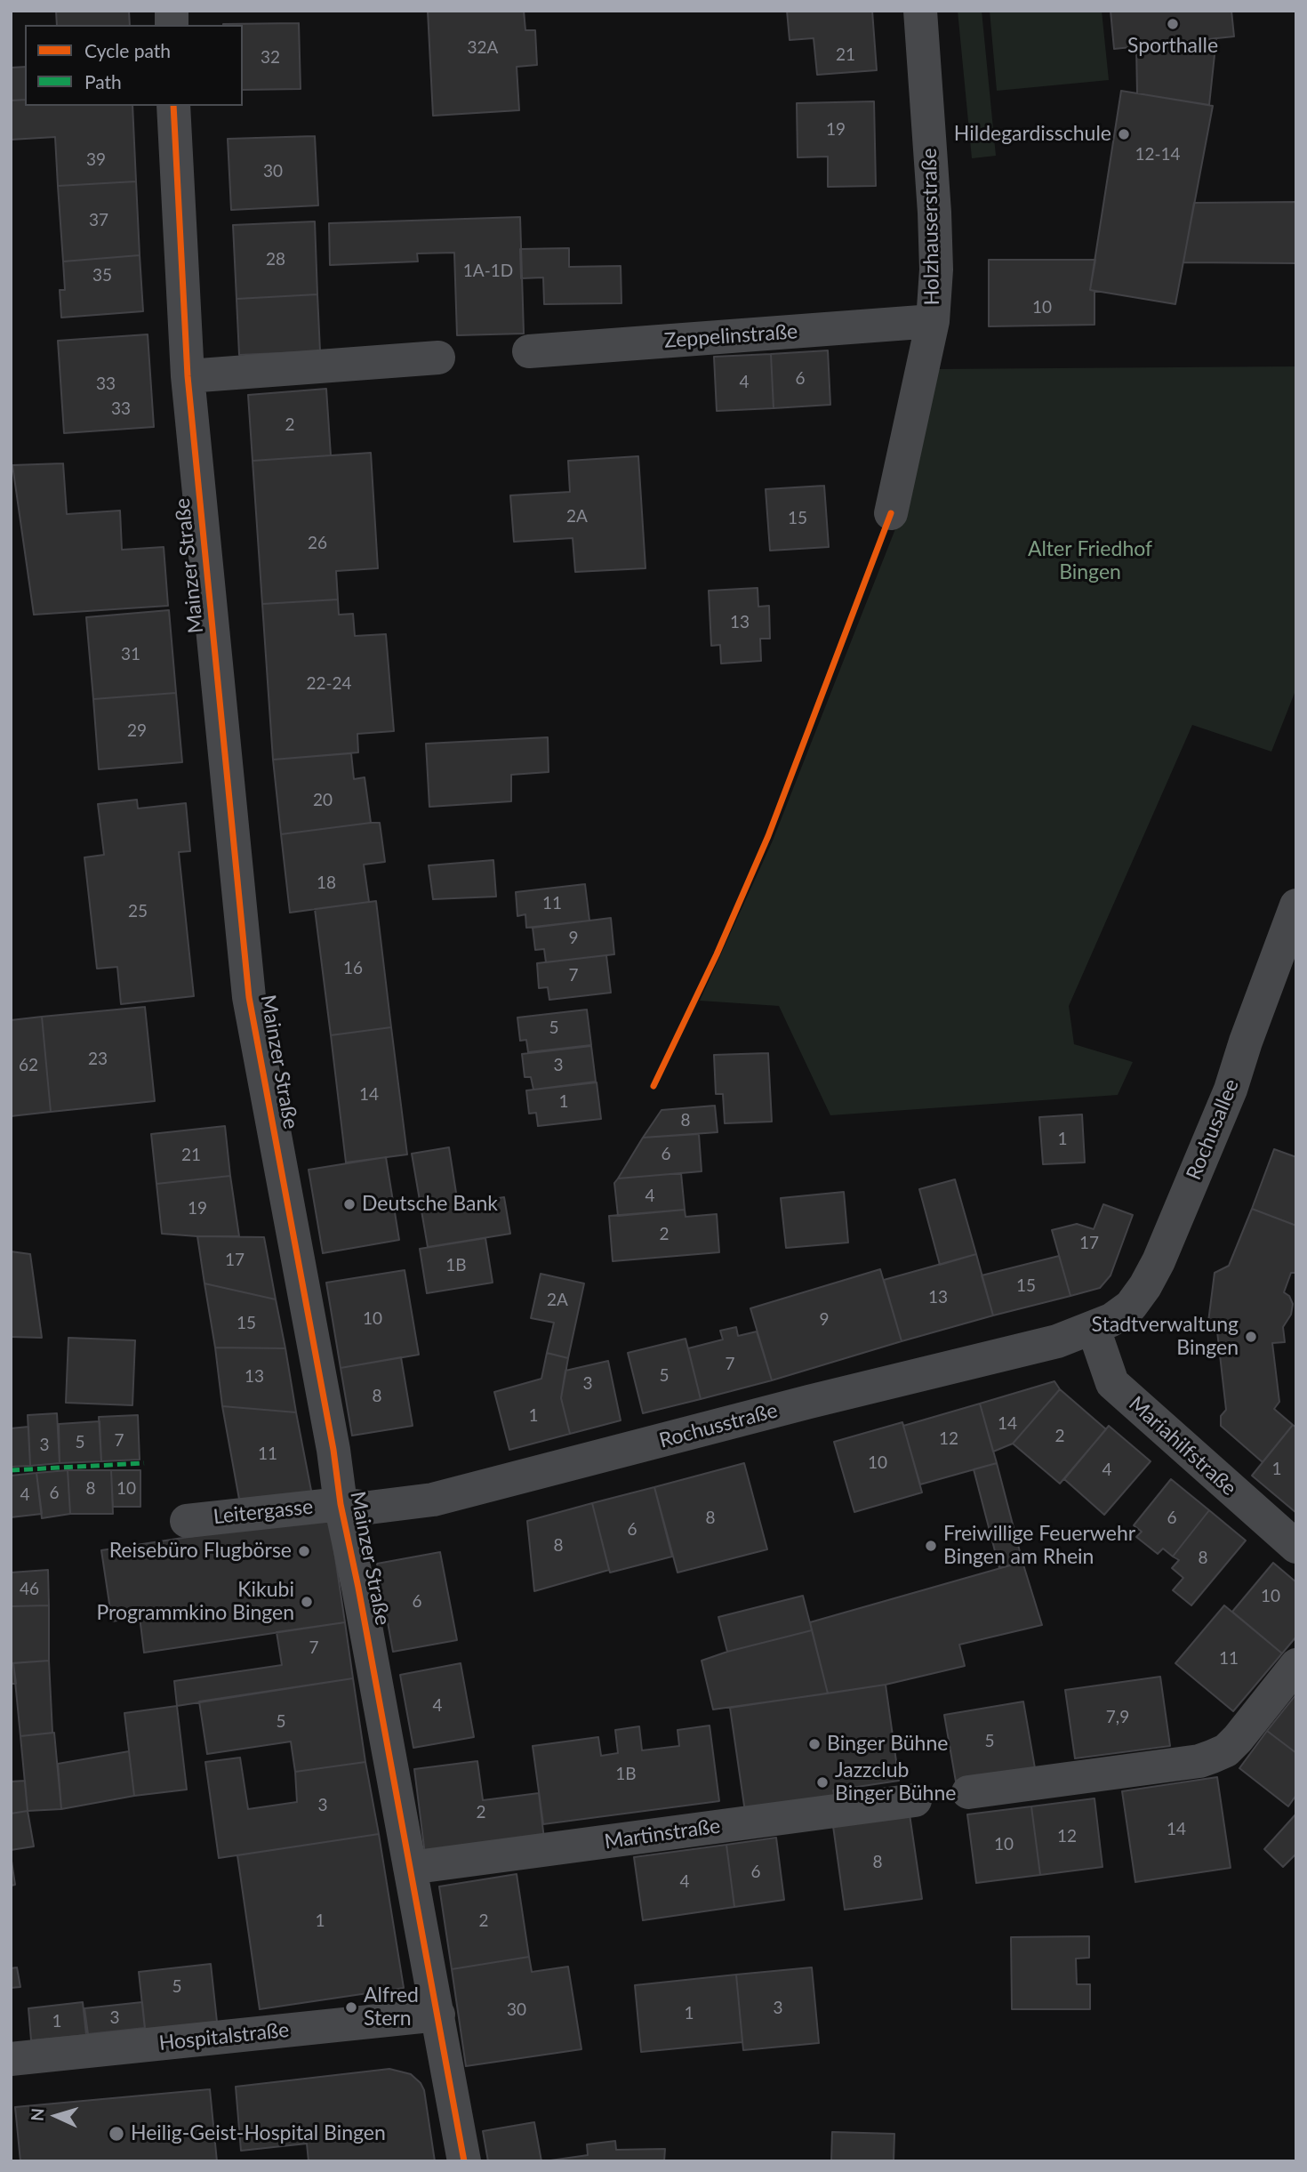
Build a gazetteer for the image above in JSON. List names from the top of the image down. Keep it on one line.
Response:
{"streets":{"street":["Holzhauserstraße","Zeppelinstraße","Mainzer Straße","Rochusallee","Rochusstraße","Mariahilfstraße","Leitergasse","Martinstraße","Hospitalstraße"]},"crossings":[["Holzhauserstraße","Zeppelinstraße"],["Mainzer Straße","Rochusstraße"],["Mainzer Straße","Leitergasse"],["Mainzer Straße","Martinstraße"],["Mainzer Straße","Hospitalstraße"],["Rochusallee","Rochusstraße"],["Rochusallee","Mariahilfstraße"],["Rochusstraße","Mariahilfstraße"],["Rochusstraße","Leitergasse"]],"parks":["Alter Friedhof Bingen"],"places":["Sporthalle","Hildegardisschule","Deutsche Bank","Stadtverwaltung Bingen","Freiwillige Feuerwehr Bingen am Rhein","Reisebüro Flugbörse","Kikubi Programmkino Bingen","Binger Bühne","Jazzclub Binger Bühne","Alfred Stern","Heilig-Geist-Hospital Bingen"],"house_numbers":["32A","21","32","19","12-14","39","30","37","28","1A-1D","35","10","6","4","33","33","2","2A","15","26","13","31","22-24","29","20","18","11","25","9","16","7","5","23","62","3","14","1","8","1","6","21","4","19","2","17","17","1B","15","13","2A","10","9","15","7","5","13","3","8","1","14","2","12","7","5","3","11","10","1","4","8","10","6","4","8","6","6","8","8","46","10","6","7","11","4","7,9","5","5","1B","3","2","14","12","10","8","6","4","1","2","5","3","30","1","3","1"],"legend":["Cycle path","Path"],"north":"left"}
